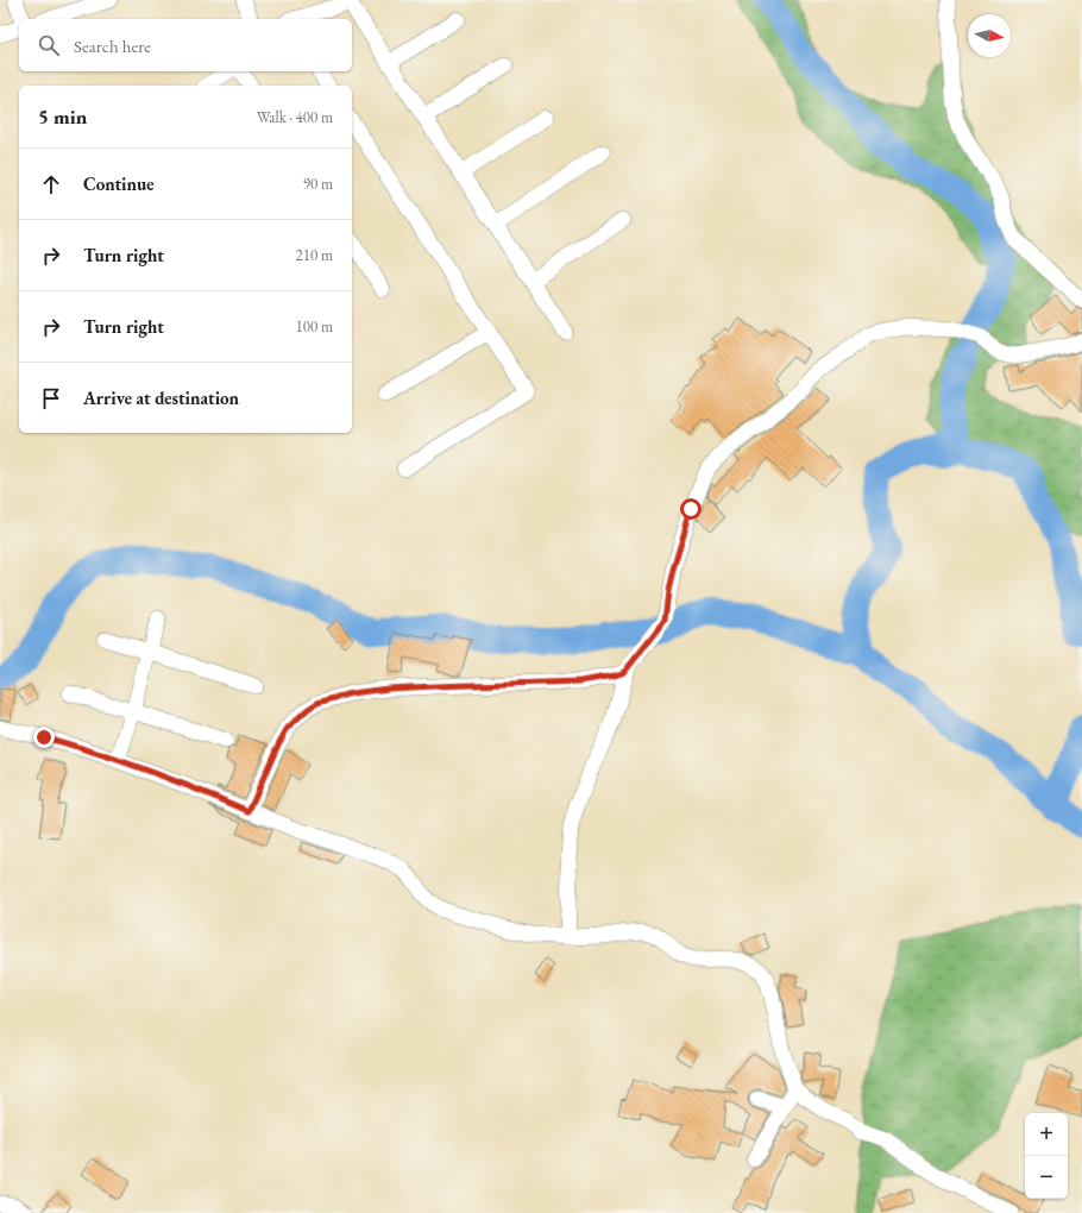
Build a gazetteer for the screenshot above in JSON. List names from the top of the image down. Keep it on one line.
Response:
{"north":"right","page":{"search":"Search here","heading":["5 min","Walk · 400 m"],"list":[["Continue","90 m"],["Turn right","210 m"],["Turn right","100 m"],"Arrive at destination"],"map_buttons":["+","−"]}}
